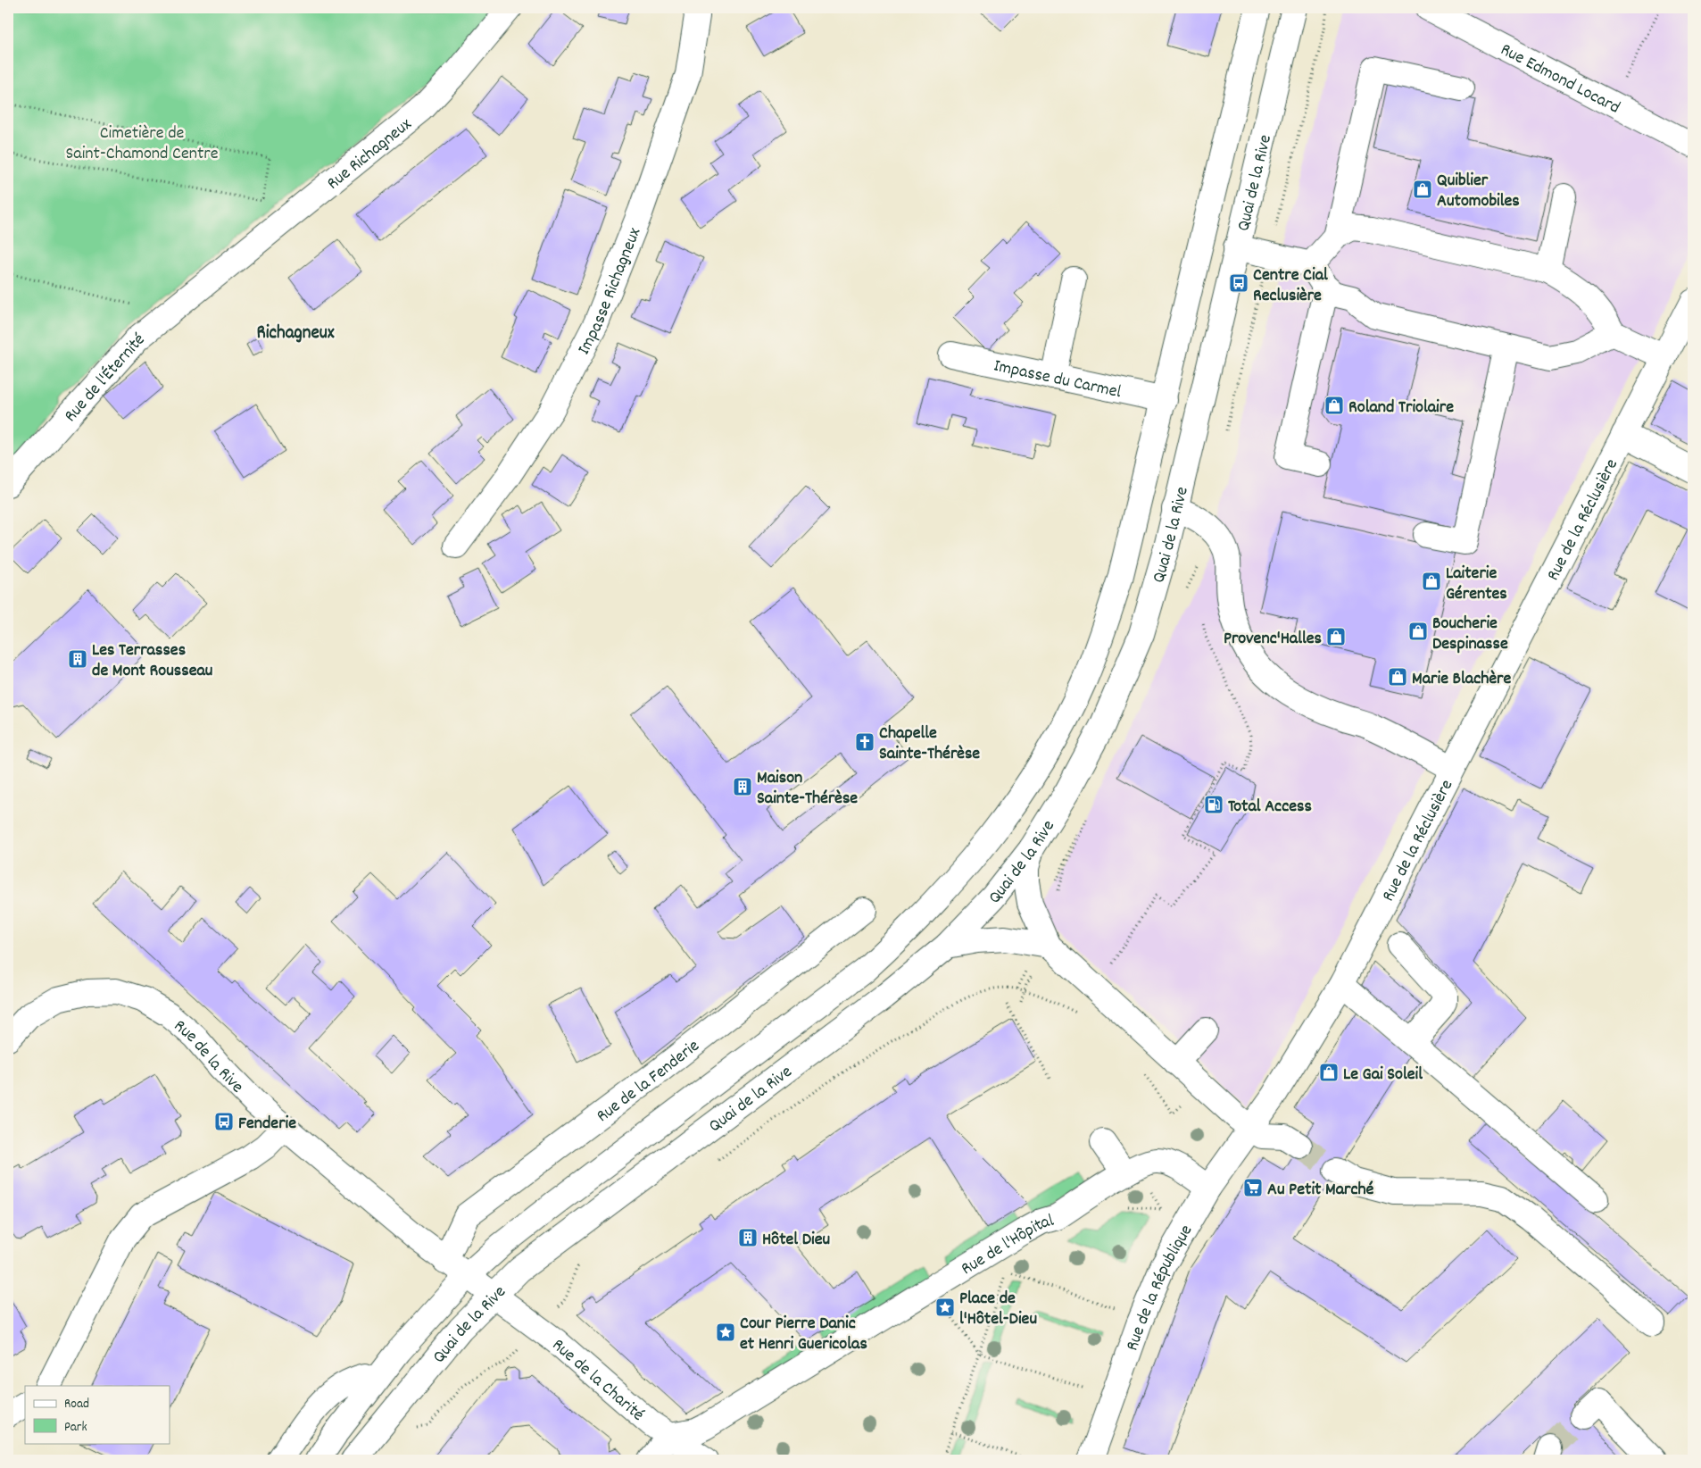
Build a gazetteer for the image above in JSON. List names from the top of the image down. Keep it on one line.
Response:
{"streets":{"street":["Rue Edmond Locard","Rue Richagneux","Quai de la Rive","Impasse Richagneux","Rue de l'Éternité","Impasse du Carmel","Rue de la Réclusière","Rue de la Rive","Rue de la Fenderie","Rue de l'Hôpital","Rue de la République","Rue de la Charité"]},"crossings":[["Rue Richagneux","Rue de l'Éternité"],["Quai de la Rive","Impasse du Carmel"],["Quai de la Rive","Rue de la Rive"],["Quai de la Rive","Rue de la Charité"],["Rue de la Réclusière","Rue de la République"],["Rue de la Rive","Rue de la Fenderie"],["Rue de la Rive","Rue de la Charité"],["Rue de l'Hôpital","Rue de la République"],["Rue de l'Hôpital","Rue de la Charité"]],"districts":["Richagneux"],"parks":["Cimetière de Saint-Chamond Centre"],"places":{"shop":["Quiblier Automobiles","Roland Triolaire","Laiterie Gérentes","Boucherie Despinasse","Provenc'Halles","Marie Blachère","Le Gai Soleil"],"bus stop":["Centre Cial Reclusière","Fenderie"],"building":["Les Terrasses de Mont Rousseau","Maison Sainte-Thérèse","Hôtel Dieu"],"church":["Chapelle Sainte-Thérèse"],"fuel station":["Total Access"],"supermarket":["Au Petit Marché"],"place":["Place de l'Hôtel-Dieu","Cour Pierre Danic et Henri Guericolas"]},"legend":["Road","Park"]}
